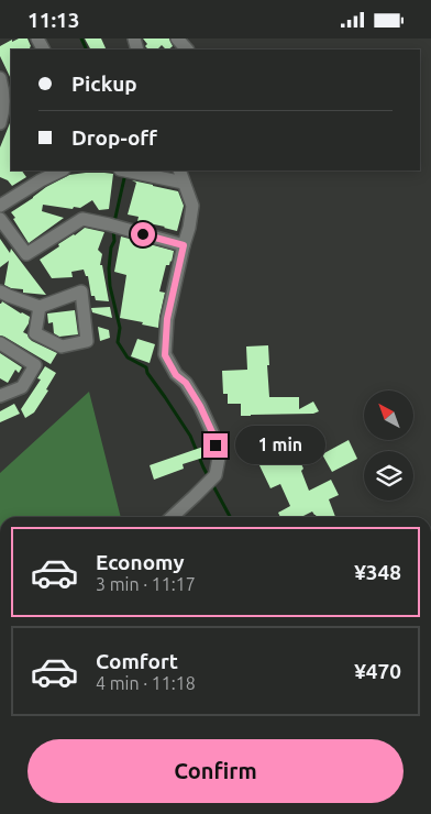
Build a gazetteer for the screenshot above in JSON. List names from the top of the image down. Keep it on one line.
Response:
{"north":"top left","page":{"status":"11:13","banner":["Pickup","Drop-off"],"bubble":"1 min","list":[{"name":"Economy","note":"3 min · 11:17","value":"¥348"},{"name":"Comfort","note":"4 min · 11:18","value":"¥470"}],"buttons":"Confirm"}}
